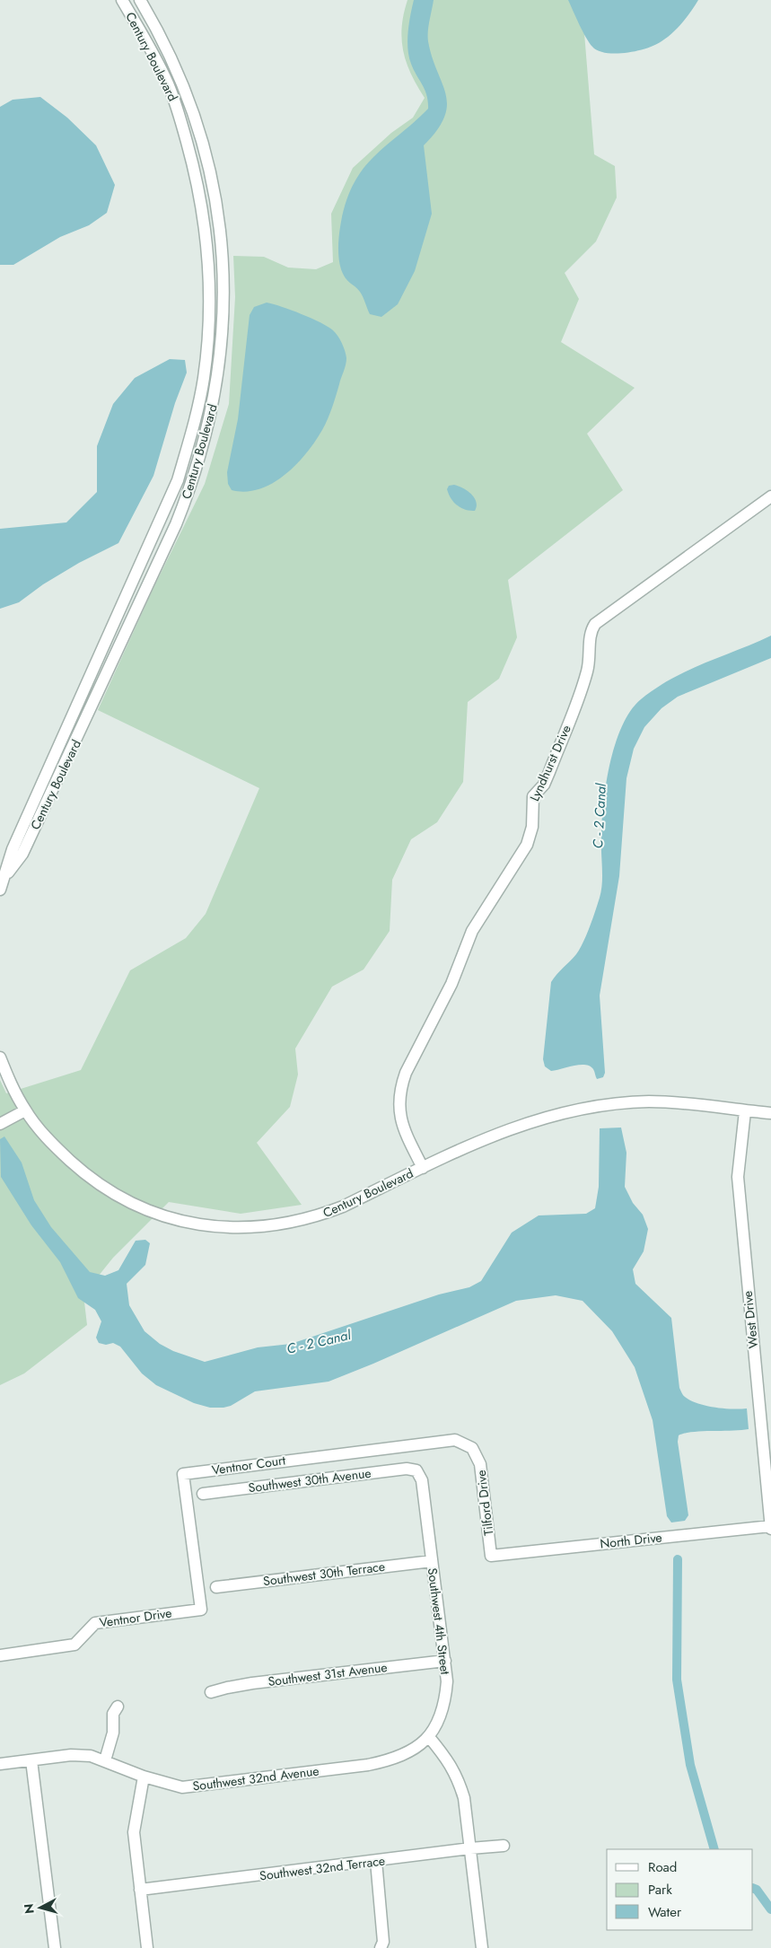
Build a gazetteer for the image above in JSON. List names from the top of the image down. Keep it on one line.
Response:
{"streets":{"street":["Century Boulevard","Lyndhurst Drive","West Drive","Ventnor Court","Southwest 30th Avenue","Tilford Drive","North Drive","Southwest 30th Terrace","Ventnor Drive","Southwest 4th Street","Southwest 31st Avenue","Southwest 32nd Avenue","Southwest 32nd Terrace"]},"crossings":[["Century Boulevard","Lyndhurst Drive"],["Century Boulevard","West Drive"],["West Drive","North Drive"],["Ventnor Court","Tilford Drive"],["Ventnor Court","Ventnor Drive"],["Southwest 30th Avenue","Southwest 4th Street"],["Tilford Drive","North Drive"],["Southwest 30th Terrace","Southwest 4th Street"],["Southwest 4th Street","Southwest 31st Avenue"],["Southwest 4th Street","Southwest 32nd Avenue"]],"water":["C - 2 Canal"],"legend":["Road","Park","Water"],"north":"left"}
